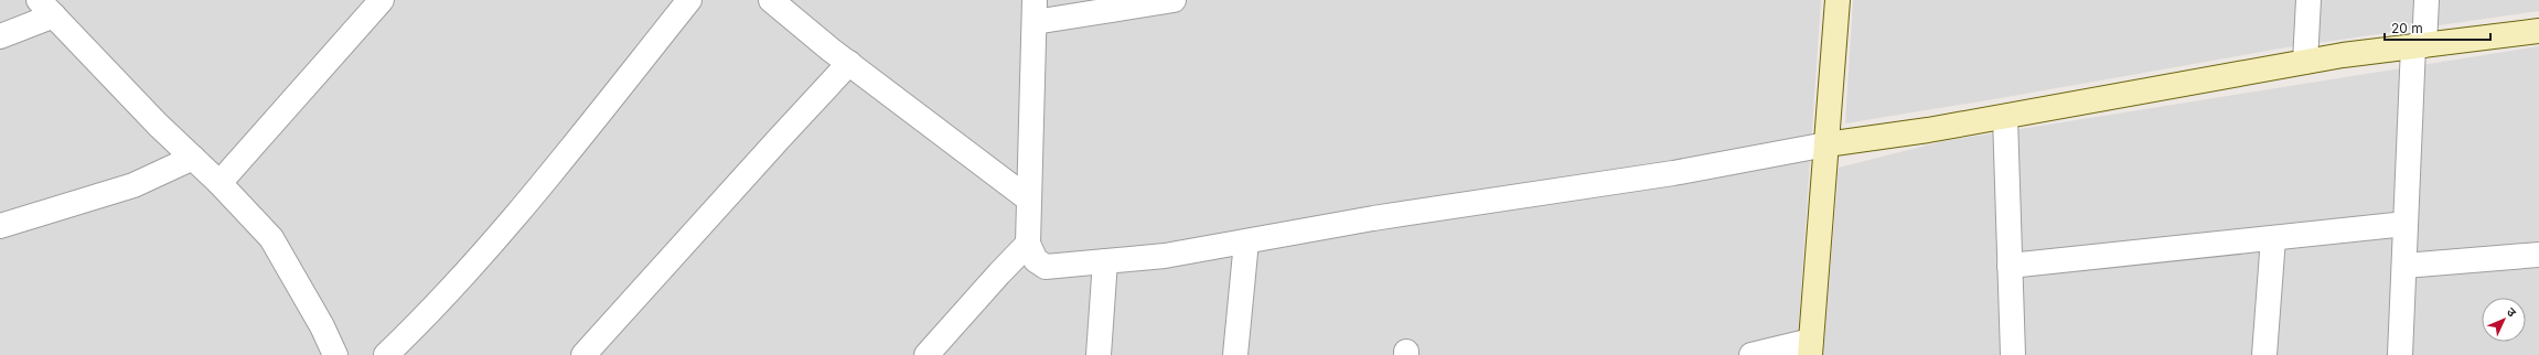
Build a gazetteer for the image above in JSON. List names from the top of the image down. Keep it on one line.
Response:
{"scale_bar":"20 m","north":"top right"}
